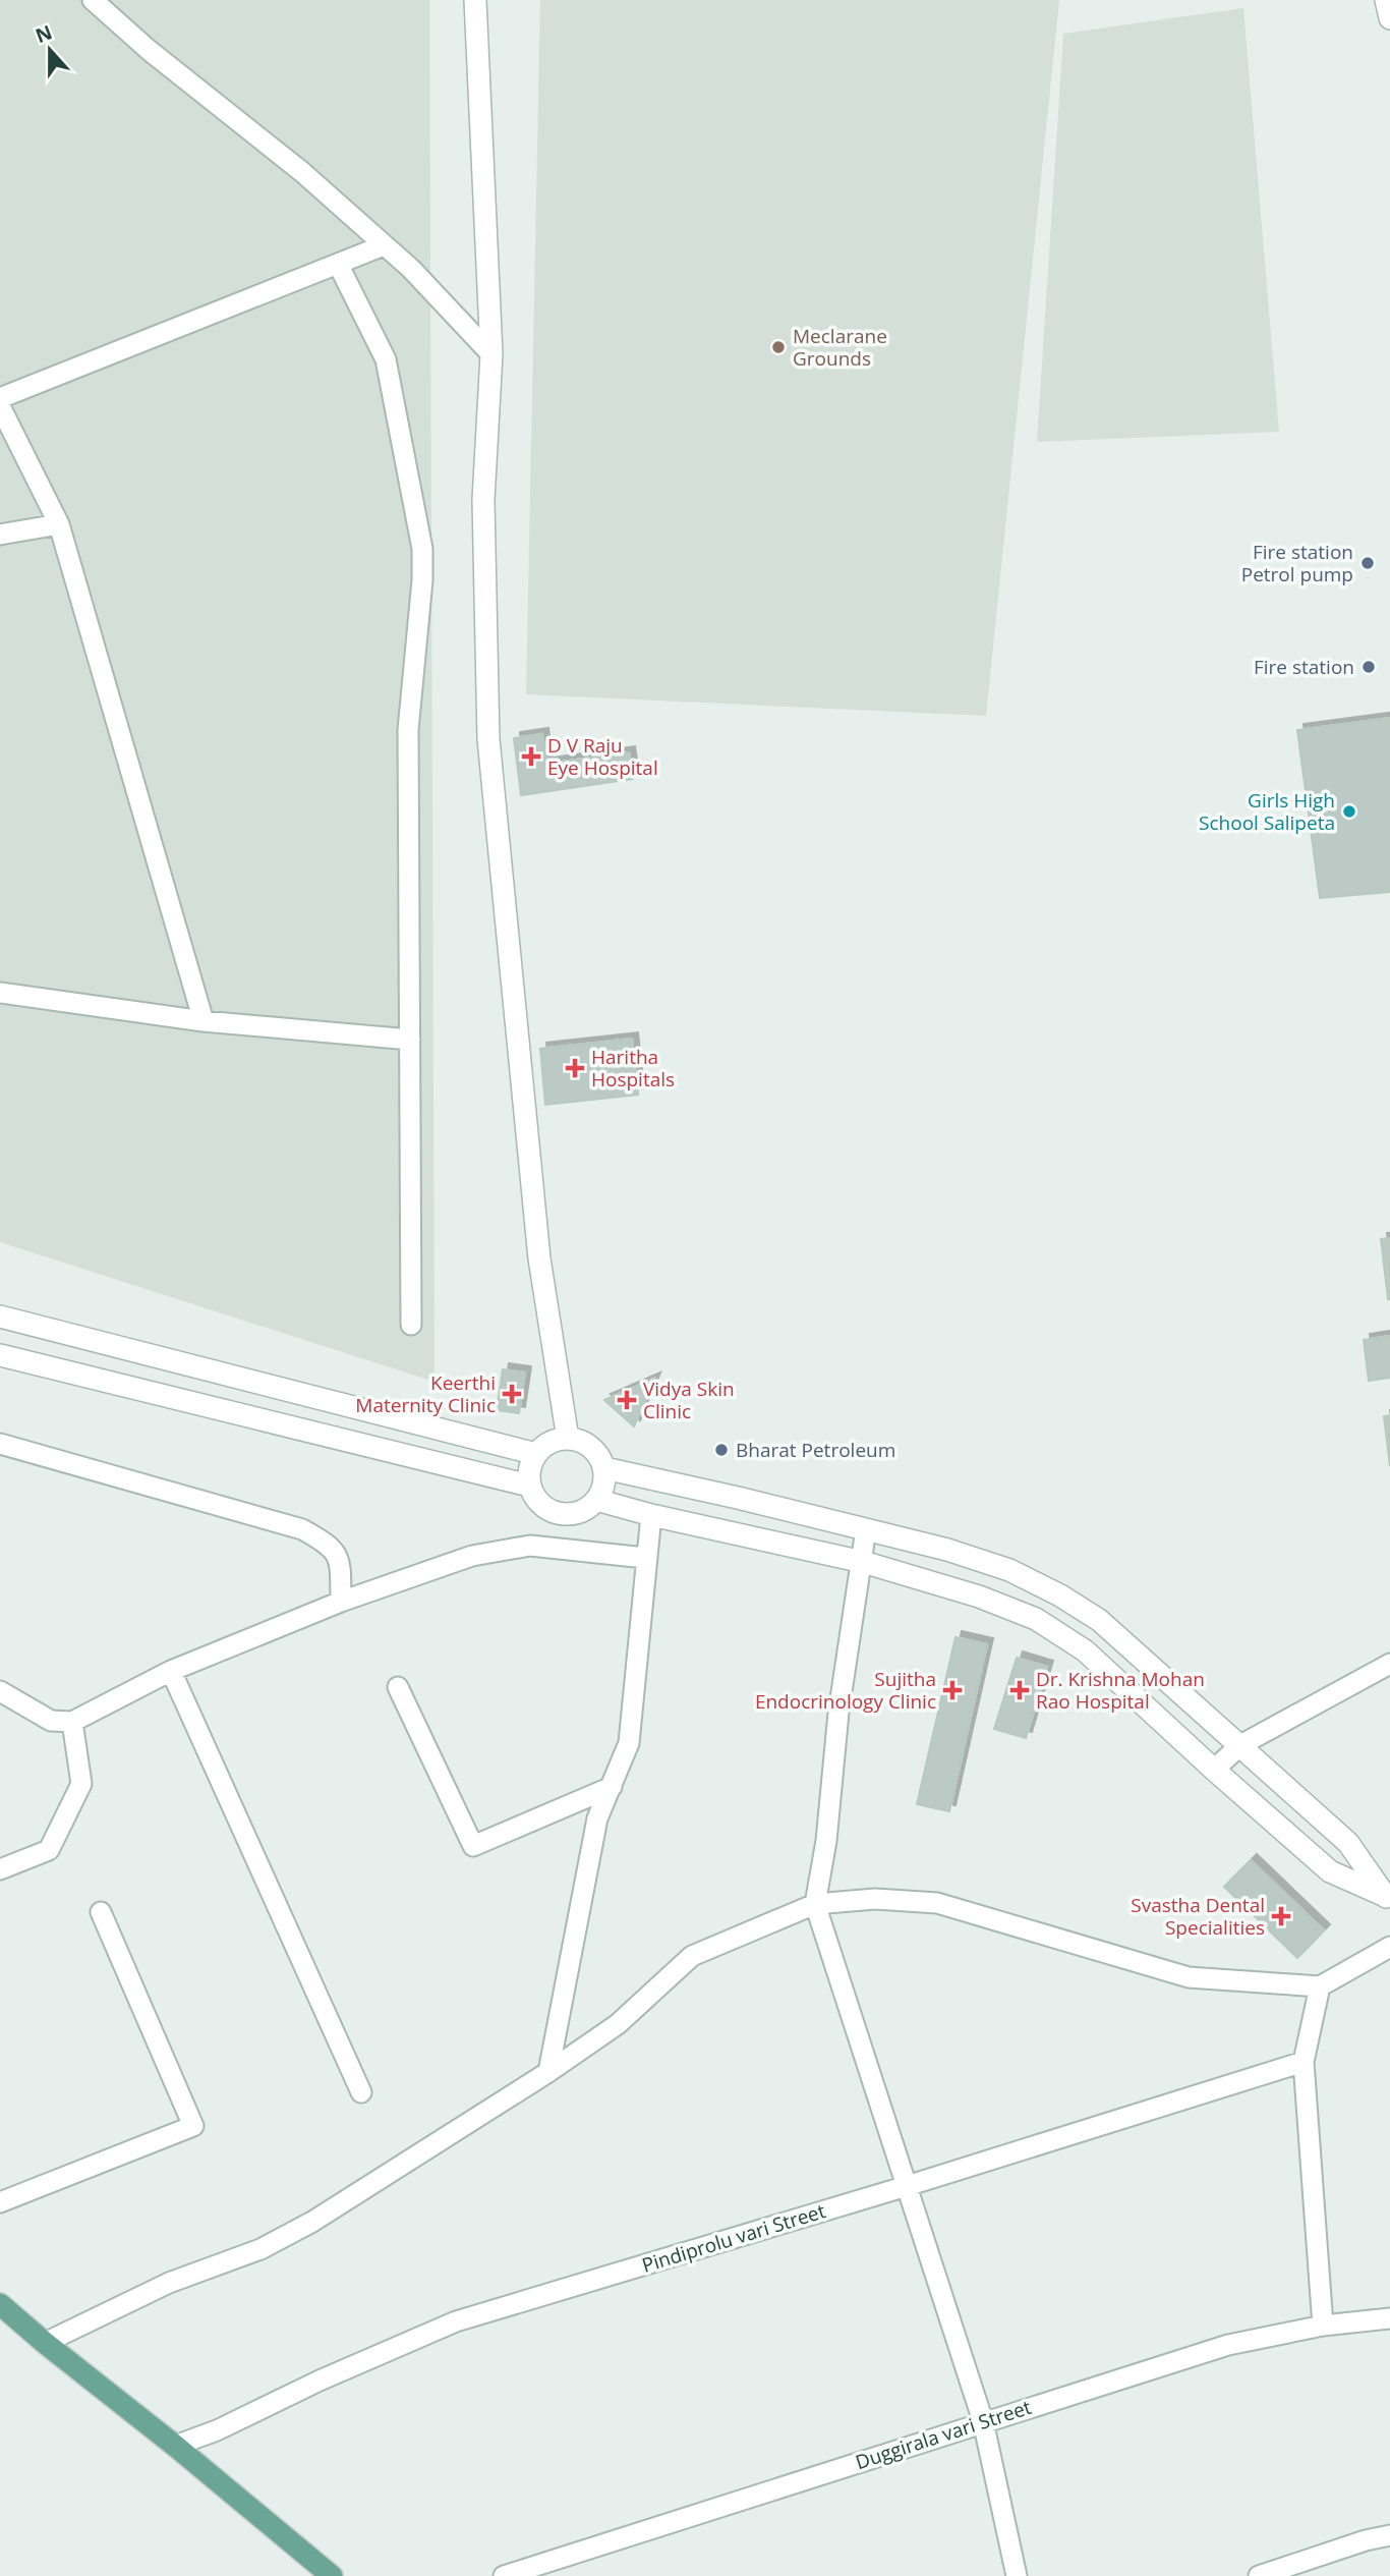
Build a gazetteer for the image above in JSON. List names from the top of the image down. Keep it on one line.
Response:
{"streets":{"street":["Pindiprolu vari Street","Duggirala vari Street"]},"places":{"other":["Meclarane Grounds","Fire station Petrol pump","Fire station","Girls High School Salipeta","Bharat Petroleum"],"health":["D V Raju Eye Hospital","Haritha Hospitals","Keerthi Maternity Clinic","Vidya Skin Clinic","Sujitha Endocrinology Clinic","Dr. Krishna Mohan Rao Hospital","Svastha Dental Specialities"]},"north":"top"}
